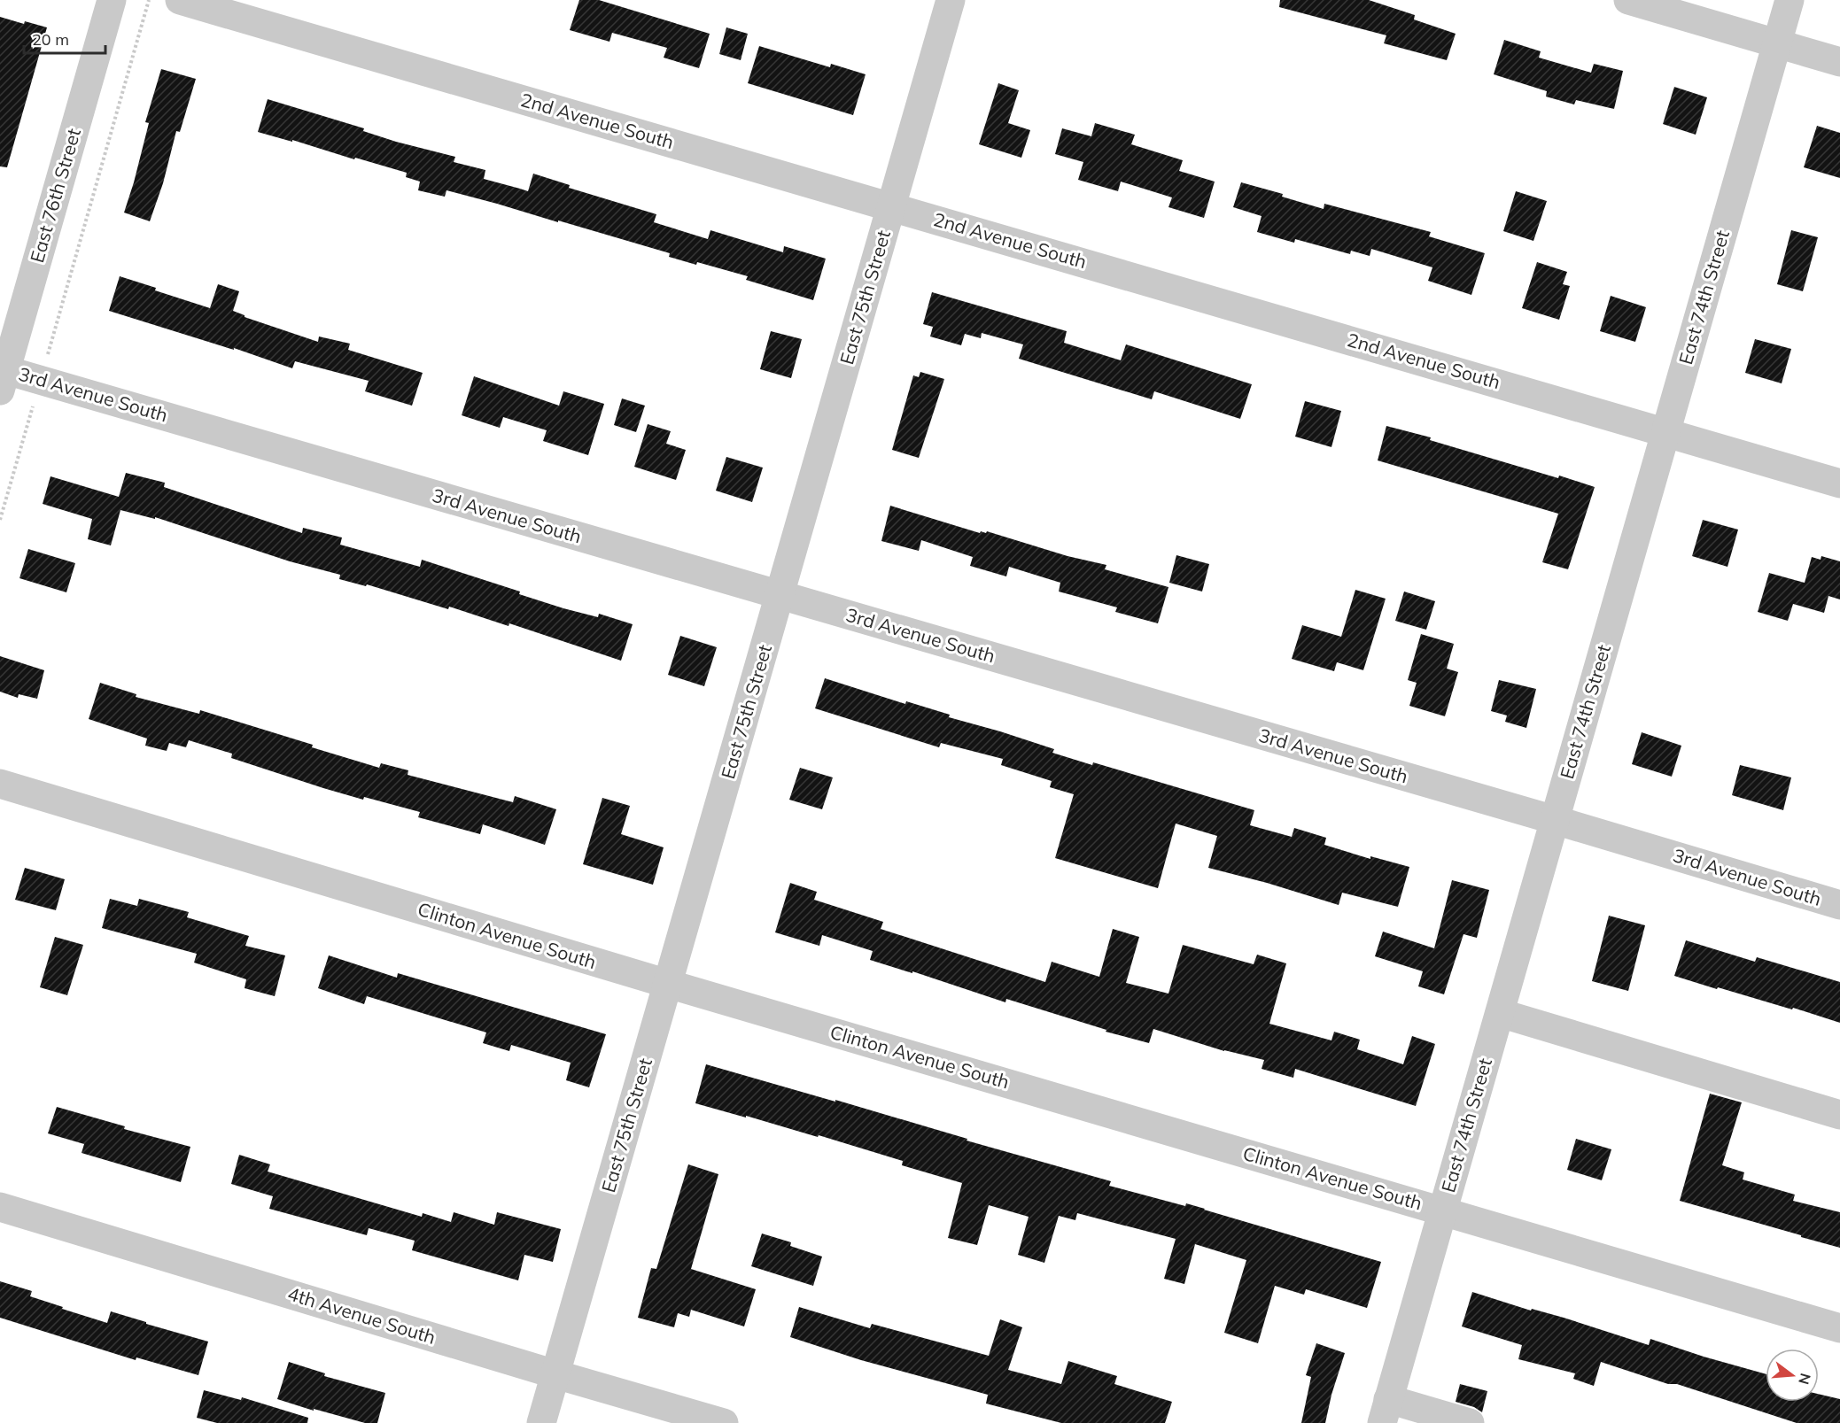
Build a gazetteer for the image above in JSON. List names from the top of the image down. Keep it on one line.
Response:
{"streets":{"street":["2nd Avenue South","East 76th Street","East 75th Street","East 74th Street","3rd Avenue South","Clinton Avenue South","4th Avenue South"]},"crossings":[["2nd Avenue South","East 75th Street"],["2nd Avenue South","East 74th Street"],["East 76th Street","3rd Avenue South"],["East 75th Street","3rd Avenue South"],["East 75th Street","Clinton Avenue South"],["East 75th Street","4th Avenue South"],["East 74th Street","3rd Avenue South"],["East 74th Street","Clinton Avenue South"]],"scale_bar":"20 m","north":"right"}
